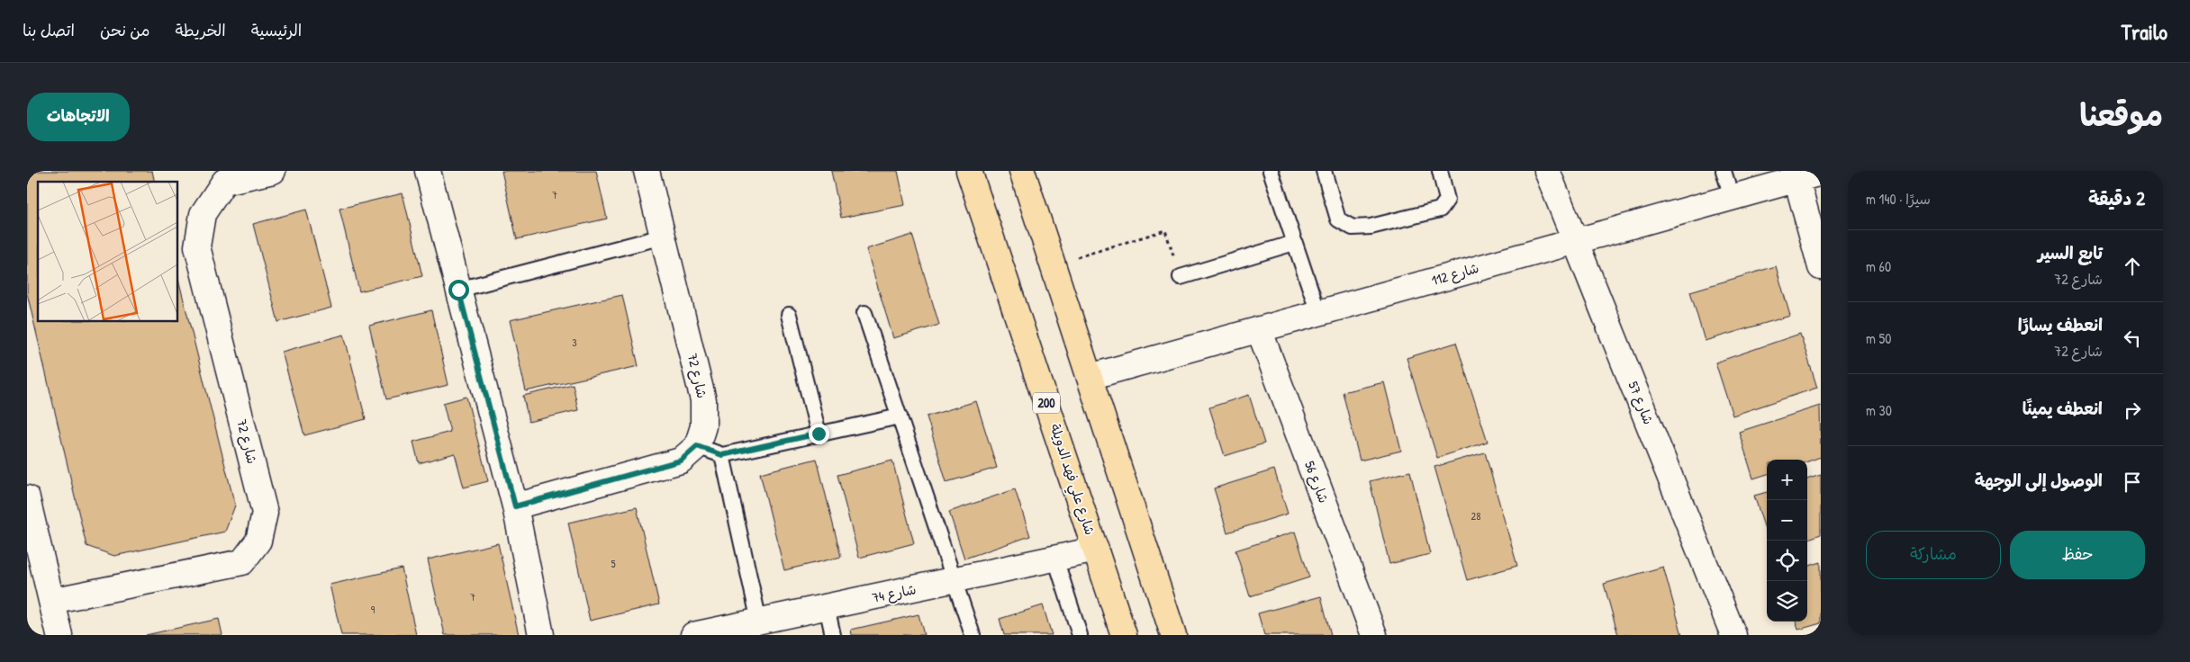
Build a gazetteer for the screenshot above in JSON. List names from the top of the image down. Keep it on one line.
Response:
{"streets":{"main road":["200","شارع علي فهد الدويلة"],"street":["شارع 112","شارع 72","شارع 57","شارع 56","شارع 74"]},"crossings":[["شارع 112","شارع 57"],["شارع 112","شارع 56"],["شارع علي فهد الدويلة","شارع 74"]],"house_numbers":["7","3","28","5","7","9"],"page":{"header":"Trailo","nav":["الرئيسية","الخريطة","من نحن","اتصل بنا"],"title":"موقعنا","buttons":["الاتجاهات",["حفظ","مشاركة"]],"heading":["2 دقيقة","سيرًا · 140 m"],"list":[["تابع السير","شارع 72","60 m"],["انعطف يسارًا","شارع 72","50 m"],["انعطف يمينًا","30 m"],"الوصول إلى الوجهة"],"map_buttons":["+","−"]}}
